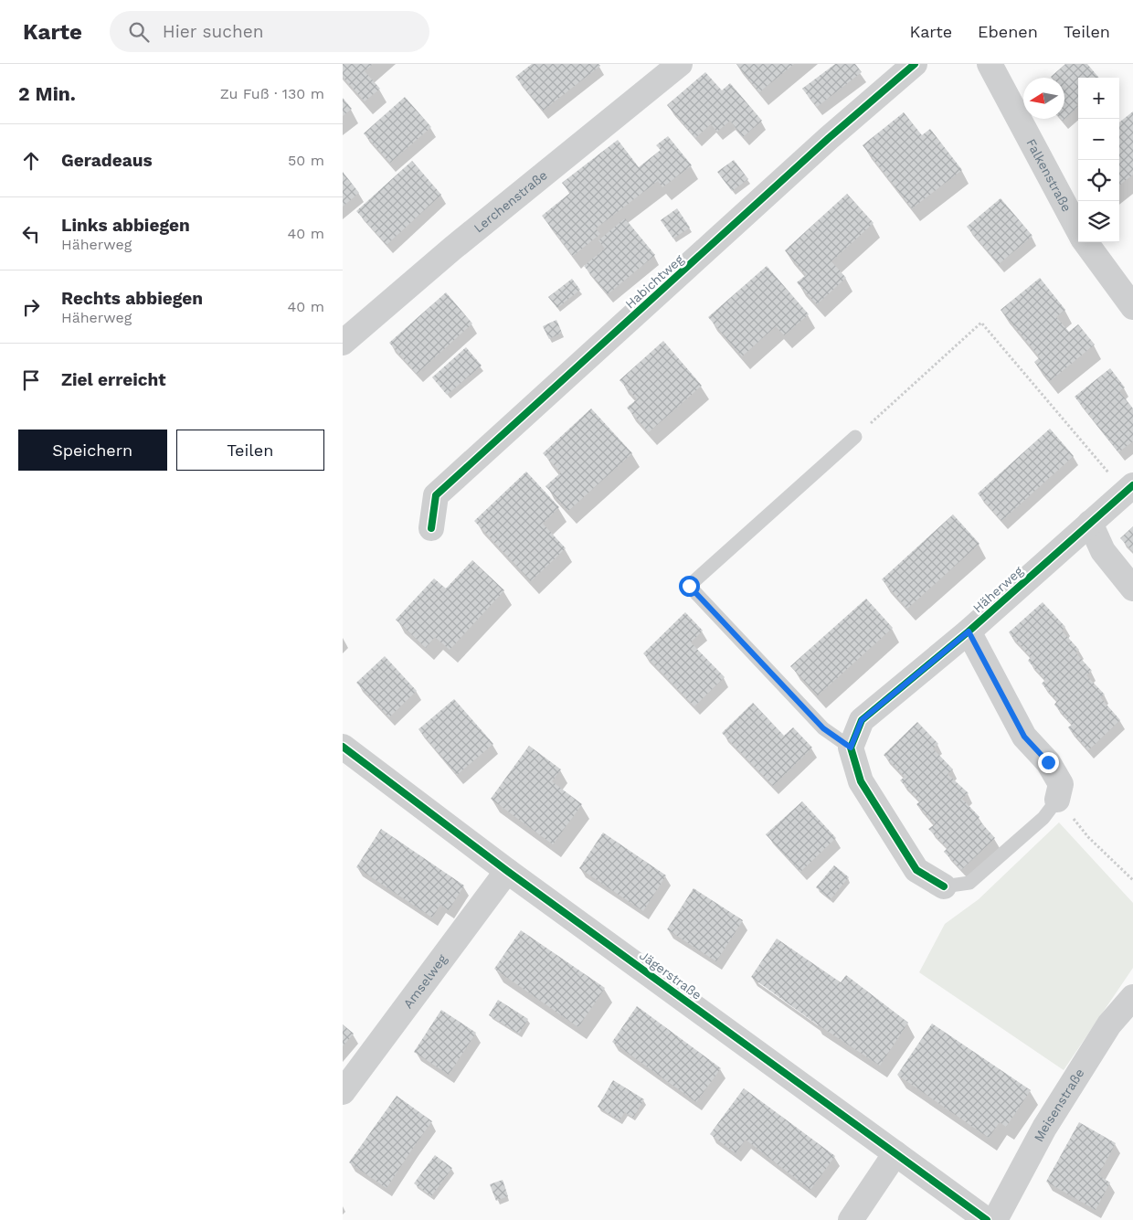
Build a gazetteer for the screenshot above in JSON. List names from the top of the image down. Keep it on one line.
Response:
{"streets":{"street":["Falkenstraße","Lerchenstraße","Habichtweg","Häherweg","Jägerstraße","Amselweg","Meisenstraße"]},"crossings":[["Jägerstraße","Amselweg"]],"north":"left","page":{"header":"Karte","search":"Hier suchen","nav":["Karte","Ebenen","Teilen"],"heading":["2 Min.","Zu Fuß · 130 m"],"map_buttons":["+","−"],"list":[["Geradeaus","50 m"],["Links abbiegen","Häherweg","40 m"],["Rechts abbiegen","Häherweg","40 m"],"Ziel erreicht"],"buttons":["Speichern","Teilen"]}}
